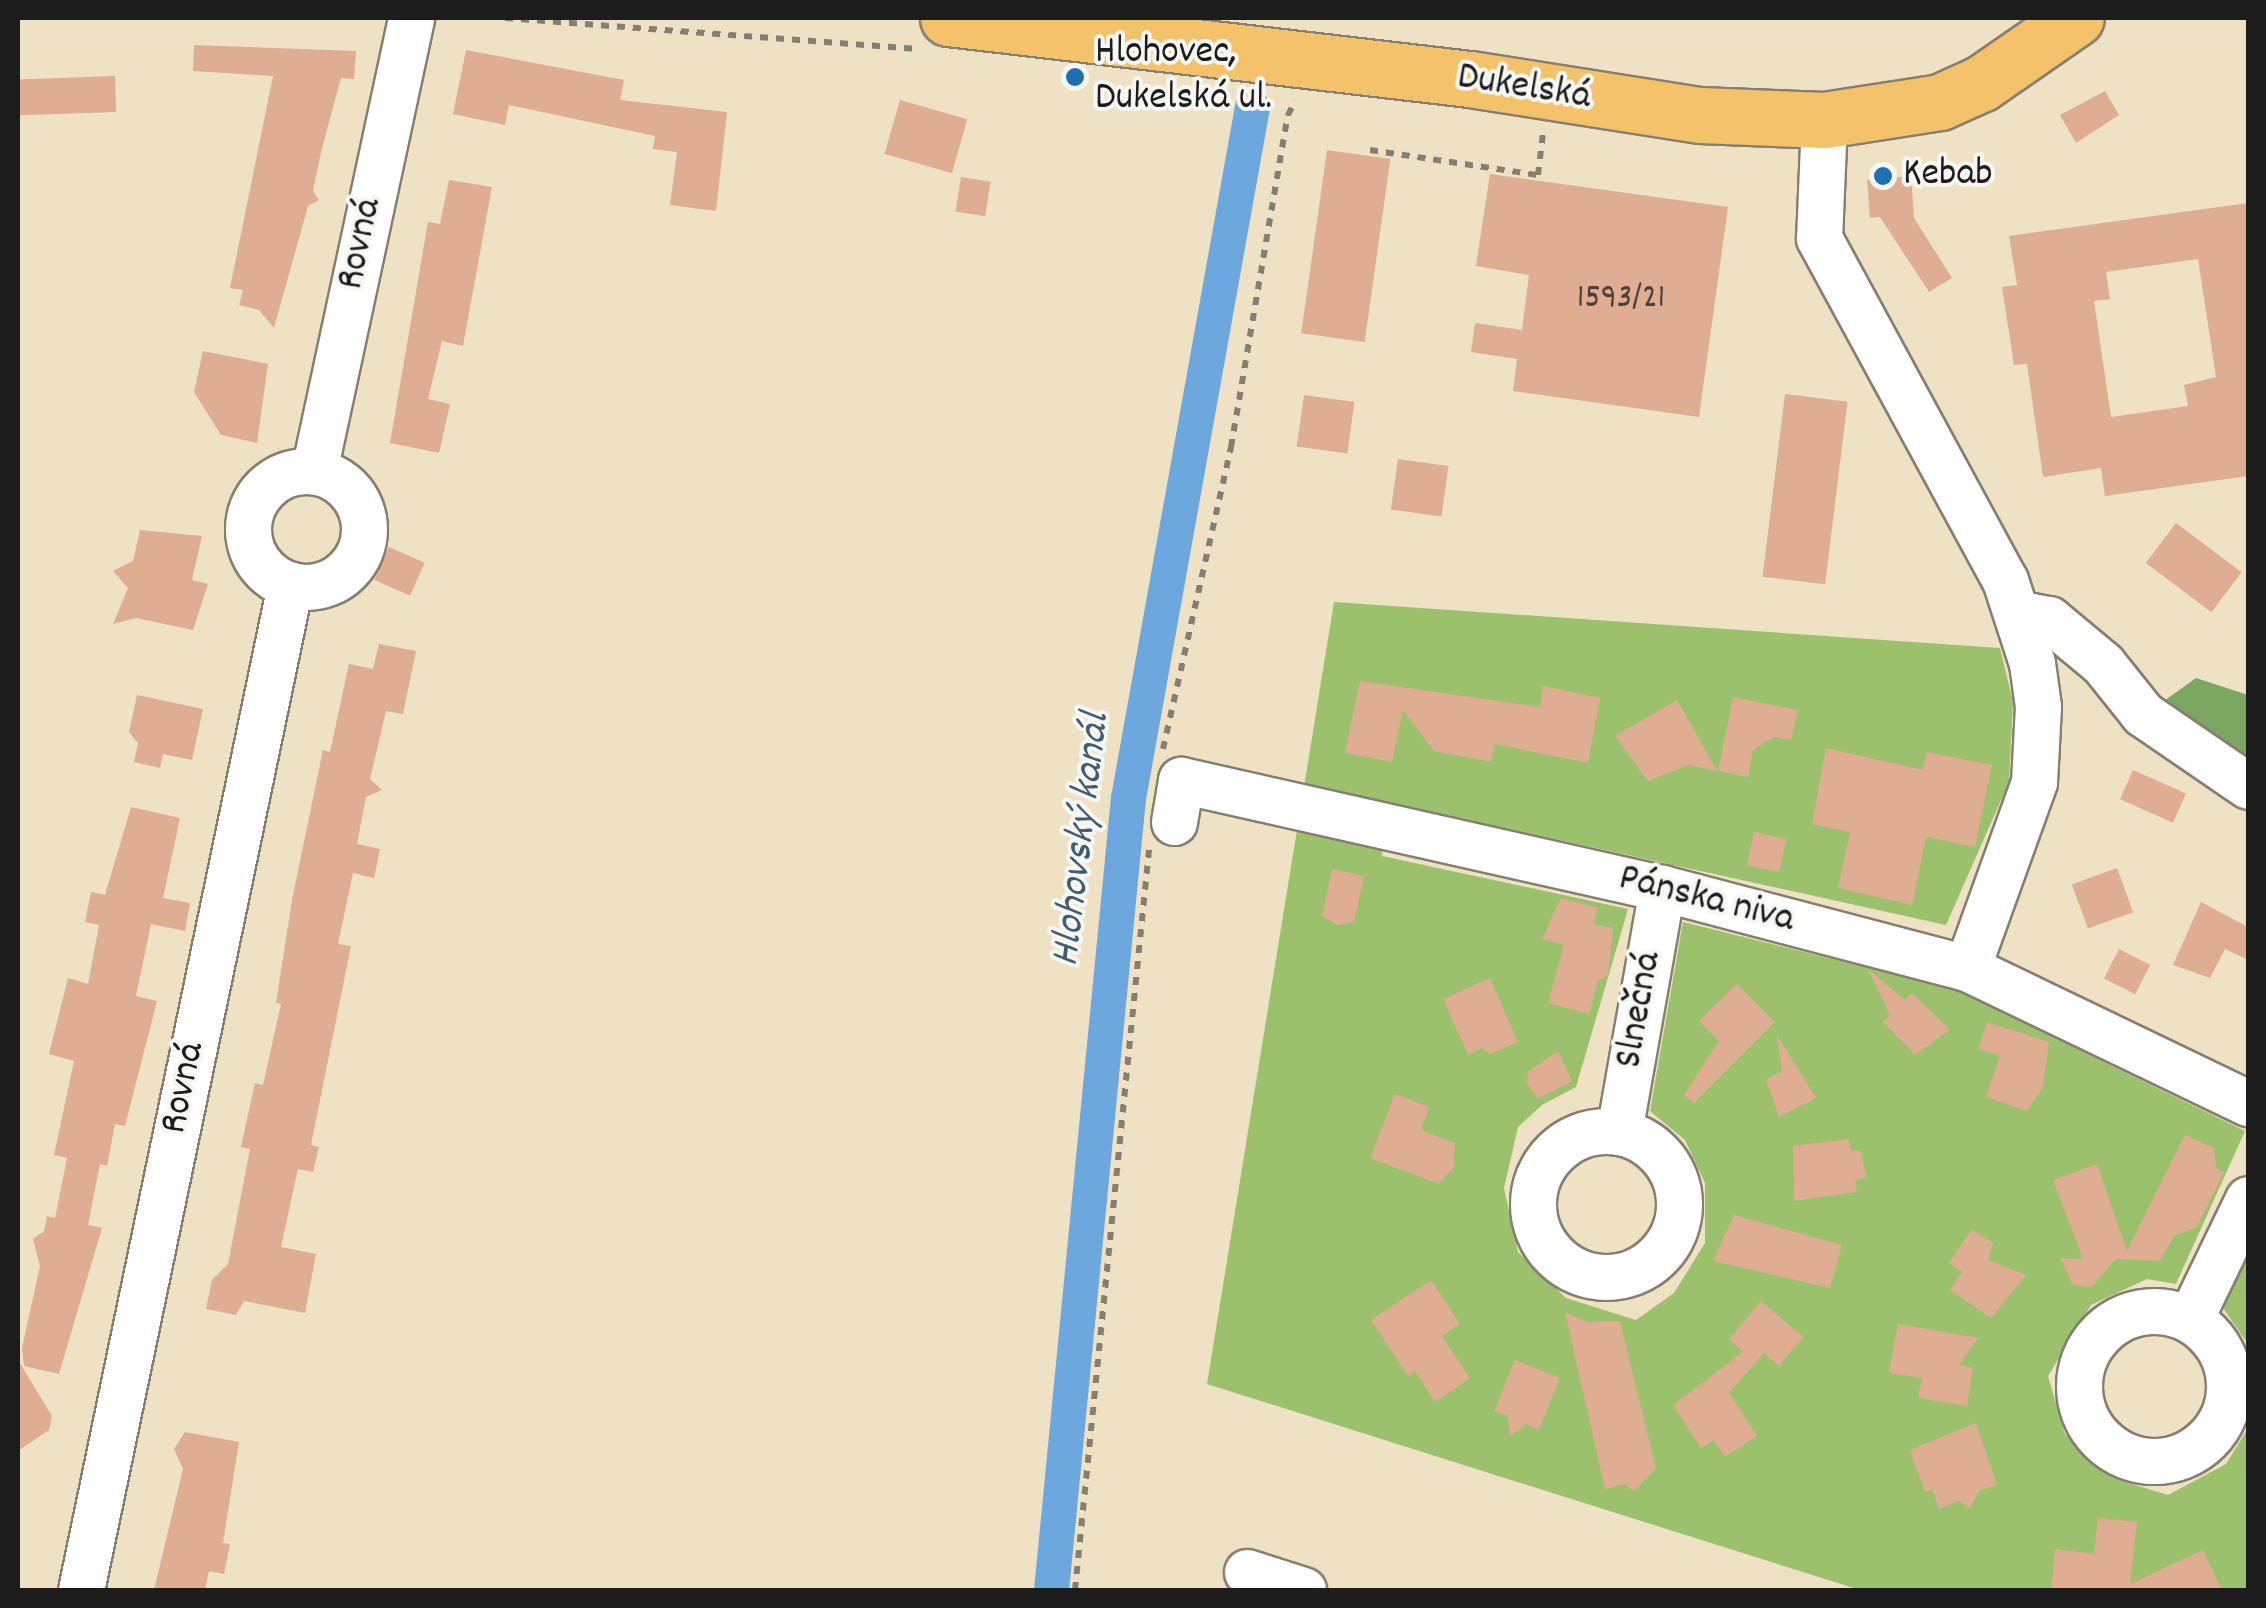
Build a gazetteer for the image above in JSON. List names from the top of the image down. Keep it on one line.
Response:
{"streets":{"main road":["Dukelská"],"street":["Rovná","Pánska niva","Slnečná"]},"crossings":[["Pánska niva","Slnečná"]],"water":["Hlohovský kanál"],"places":["Hlohovec, Dukelská ul.","Kebab"],"house_numbers":["1593/21"]}
